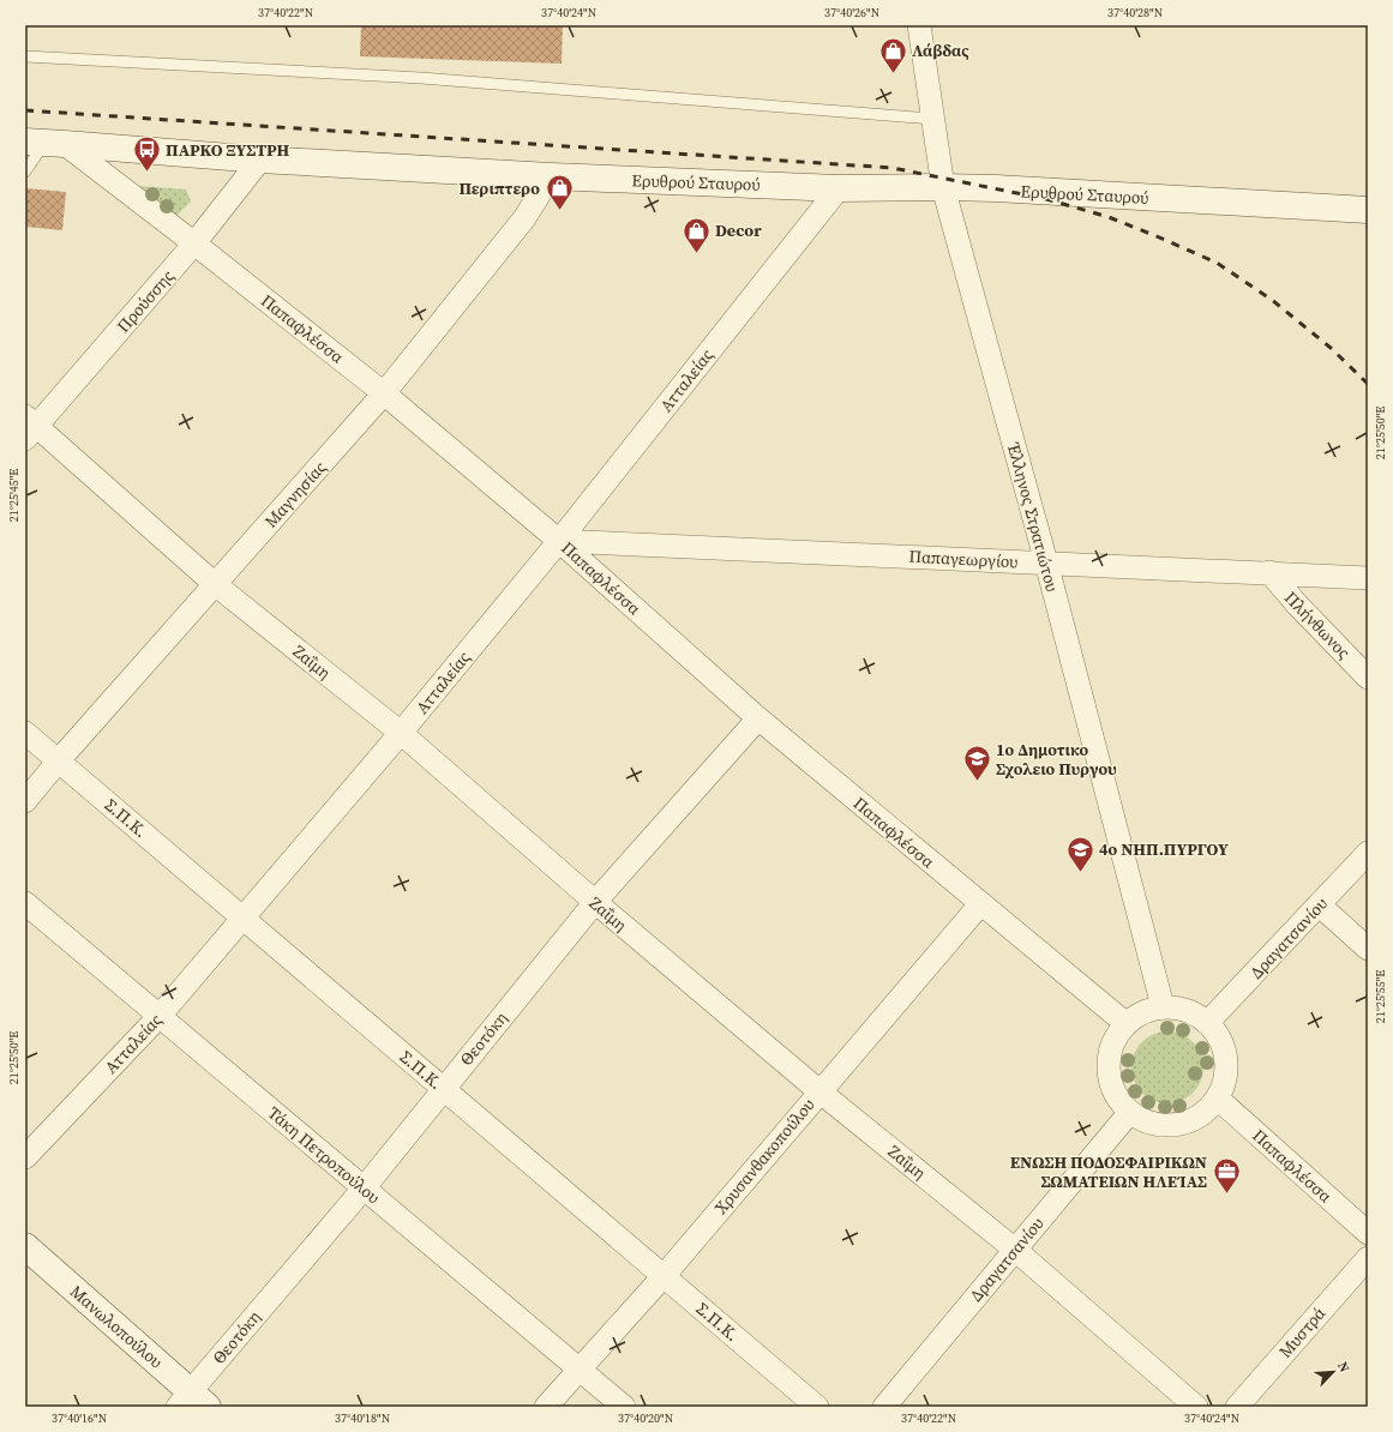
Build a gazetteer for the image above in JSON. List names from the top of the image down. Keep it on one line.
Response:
{"streets":{"main road":["Ερυθρού Σταυρού","Μανωλοπούλου"],"street":["Προύσσης","Παπαφλέσσα","Ατταλείας","Μαγνησίας","Έλληνος Στρατιώτου","Παπαγεωργίου","Πλήνθωνος","Ζαΐμη","Σ.Π.Κ.","Δραγατσανίου","Θεοτόκη","Τάκη Πετροπούλου","Χρυσανθακοπούλου","Μυστρά"]},"crossings":[["Ερυθρού Σταυρού","Προύσσης"],["Ερυθρού Σταυρού","Παπαφλέσσα"],["Ερυθρού Σταυρού","Ατταλείας"],["Ερυθρού Σταυρού","Μαγνησίας"],["Ερυθρού Σταυρού","Έλληνος Στρατιώτου"],["Προύσσης","Παπαφλέσσα"],["Προύσσης","Ζαΐμη"],["Παπαφλέσσα","Ατταλείας"],["Παπαφλέσσα","Μαγνησίας"],["Παπαφλέσσα","Έλληνος Στρατιώτου"],["Παπαφλέσσα","Παπαγεωργίου"],["Παπαφλέσσα","Δραγατσανίου"],["Παπαφλέσσα","Θεοτόκη"],["Παπαφλέσσα","Χρυσανθακοπούλου"],["Ατταλείας","Παπαγεωργίου"],["Ατταλείας","Ζαΐμη"],["Ατταλείας","Σ.Π.Κ."],["Ατταλείας","Τάκη Πετροπούλου"],["Μαγνησίας","Ζαΐμη"],["Μαγνησίας","Σ.Π.Κ."],["Έλληνος Στρατιώτου","Παπαγεωργίου"],["Έλληνος Στρατιώτου","Δραγατσανίου"],["Παπαγεωργίου","Πλήνθωνος"],["Ζαΐμη","Δραγατσανίου"],["Ζαΐμη","Θεοτόκη"],["Ζαΐμη","Χρυσανθακοπούλου"],["Σ.Π.Κ.","Θεοτόκη"],["Σ.Π.Κ.","Χρυσανθακοπούλου"],["Θεοτόκη","Τάκη Πετροπούλου"],["Θεοτόκη","Μανωλοπούλου"],["Τάκη Πετροπούλου","Χρυσανθακοπούλου"]],"places":{"shop":["Λάβδας","Περιπτερο","Decor"],"bus stop":["ΠΑΡΚΟ ΞΥΣΤΡΗ"],"school or university":["1ο Δημοτικο Σχολειο Πυργου","4ο ΝΗΠ.ΠΥΡΓΟΥ"],"office":["ΕΝΩΣΗ ΠΟΔΟΣΦΑΙΡΙΚΩΝ ΣΩΜΑΤΕΙΩΝ ΗΛΕΊΑΣ"]},"north":"top right","coordinates":["37°40'22\"N","37°40'24\"N","37°40'26\"N","37°40'28\"N","21°25'50\"E","21°25'45\"E","21°25'55\"E","37°40'16\"N","37°40'18\"N","37°40'20\"N"]}
